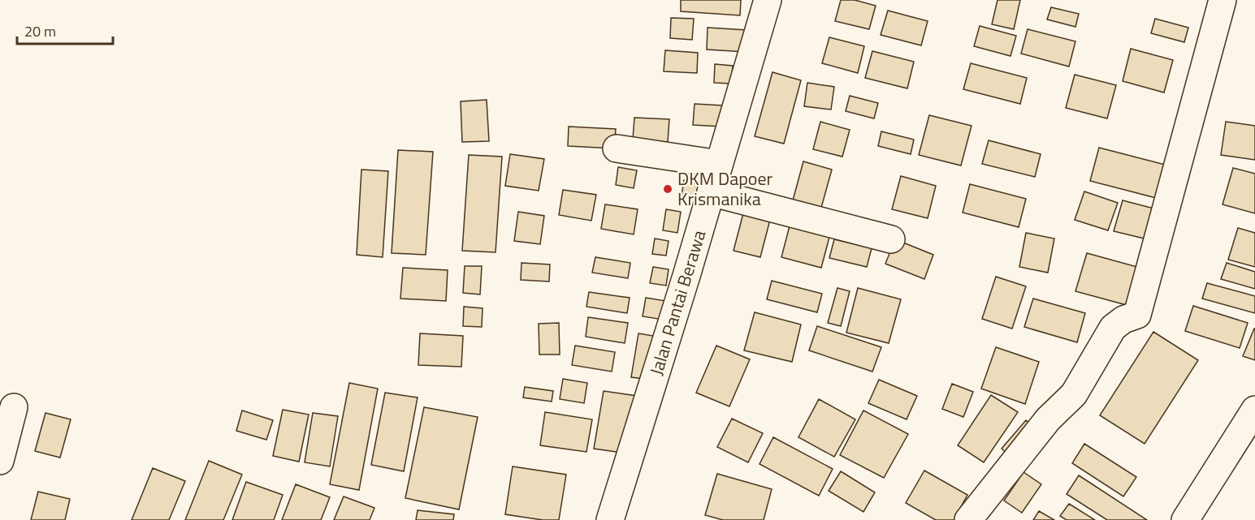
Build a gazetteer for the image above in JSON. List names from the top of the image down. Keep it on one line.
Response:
{"streets":{"street":["Jalan Pantai Berawa"]},"places":["DKM Dapoer Krismanika"],"scale_bar":"20 m"}
